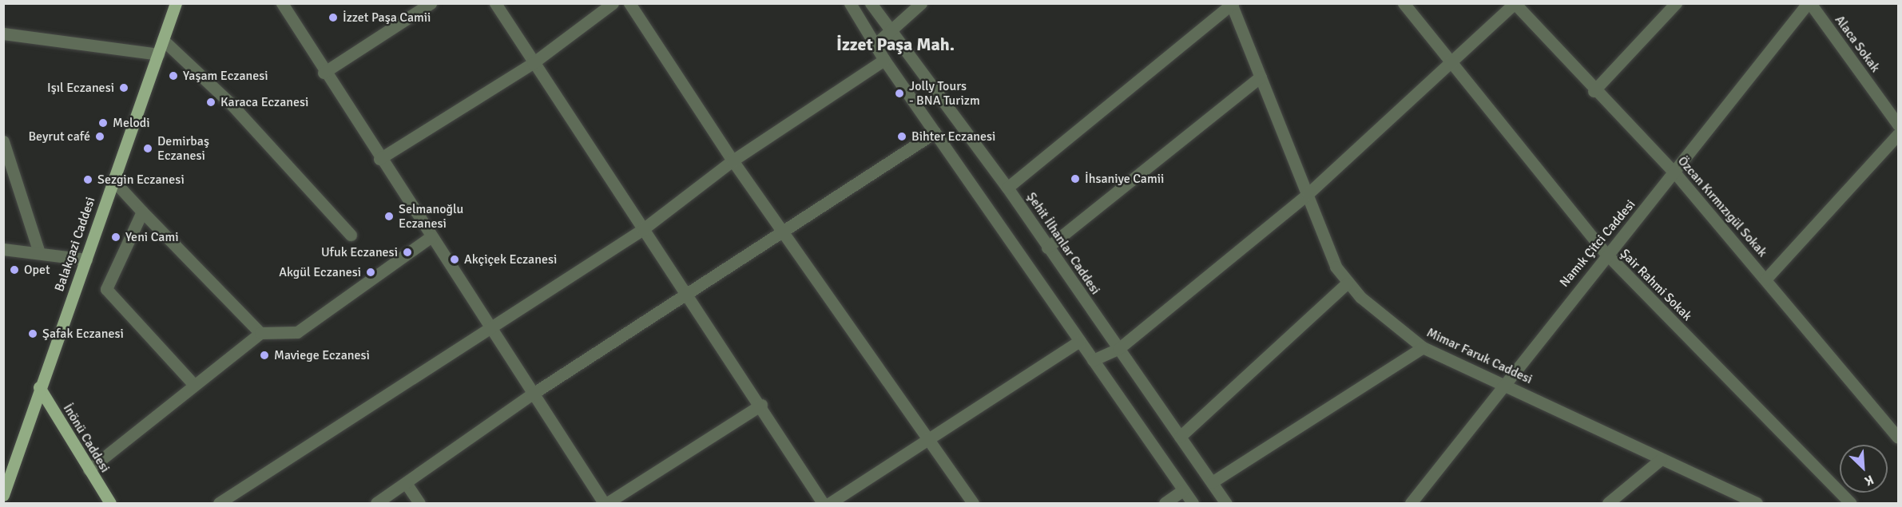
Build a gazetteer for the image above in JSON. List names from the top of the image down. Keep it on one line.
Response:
{"streets":{"main road":["Balakgazi Caddesi","İnönü Caddesi"],"street":["Alaca Sokak","Özcan Kırmızıgül Sokak","Şehit İlhanlar Caddesi","Namık Çitci Caddesi","Şair Rahmi Sokak","Mimar Faruk Caddesi"]},"crossings":[["Alaca Sokak","Namık Çitci Caddesi"],["Özcan Kırmızıgül Sokak","Namık Çitci Caddesi"],["Namık Çitci Caddesi","Şair Rahmi Sokak"],["Namık Çitci Caddesi","Mimar Faruk Caddesi"],["Balakgazi Caddesi","İnönü Caddesi"]],"districts":["İzzet Paşa Mah."],"places":["İzzet Paşa Camii","Yaşam Eczanesi","Işıl Eczanesi","Jolly Tours - BNA Turizm","Karaca Eczanesi","Melodi","Beyrut café","Bihter Eczanesi","Demirbaş Eczanesi","İhsaniye Camii","Sezgin Eczanesi","Selmanoğlu Eczanesi","Yeni Cami","Ufuk Eczanesi","Akçiçek Eczanesi","Opet","Akgül Eczanesi","Şafak Eczanesi","Maviege Eczanesi"],"north":"bottom right"}
